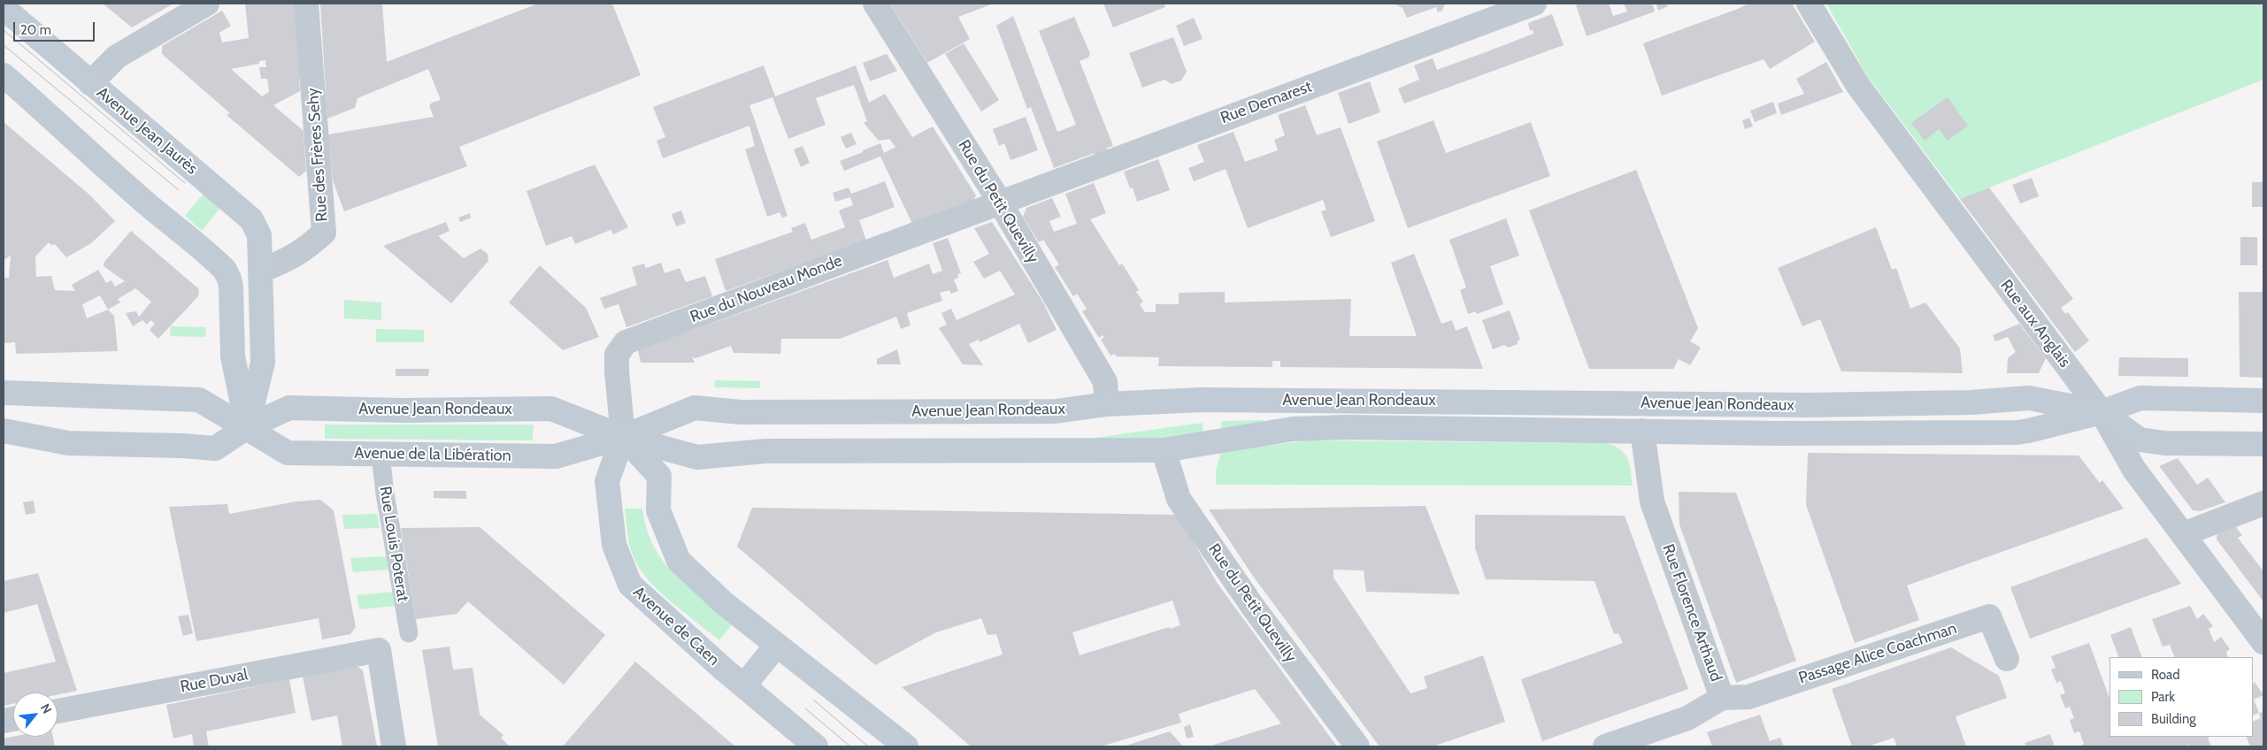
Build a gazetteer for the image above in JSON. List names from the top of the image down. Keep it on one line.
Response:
{"streets":{"main road":["Avenue Jean Jaurès","Avenue Jean Rondeaux","Avenue de la Libération","Avenue de Caen"],"street":["Rue Demarest","Rue des Frères Sehy","Rue du Petit Quevilly","Rue du Nouveau Monde","Rue aux Anglais","Rue Louis Poterat","Rue Florence Arthaud","Passage Alice Coachman","Rue Duval"]},"crossings":[["Rue Demarest","Rue du Petit Quevilly"],["Rue Demarest","Rue du Nouveau Monde"],["Avenue Jean Jaurès","Rue des Frères Sehy"],["Avenue Jean Jaurès","Avenue Jean Rondeaux"],["Avenue Jean Jaurès","Avenue de la Libération"],["Rue du Petit Quevilly","Rue du Nouveau Monde"],["Rue du Petit Quevilly","Avenue Jean Rondeaux"],["Rue du Nouveau Monde","Avenue Jean Rondeaux"],["Rue du Nouveau Monde","Avenue de la Libération"],["Rue du Nouveau Monde","Avenue de Caen"],["Rue aux Anglais","Avenue Jean Rondeaux"],["Avenue Jean Rondeaux","Avenue de la Libération"],["Avenue Jean Rondeaux","Rue Florence Arthaud"],["Avenue Jean Rondeaux","Avenue de Caen"],["Avenue de la Libération","Rue Louis Poterat"],["Avenue de la Libération","Avenue de Caen"],["Rue Florence Arthaud","Passage Alice Coachman"]],"legend":["Road","Park","Building"],"scale_bar":"20 m","north":"top right"}
